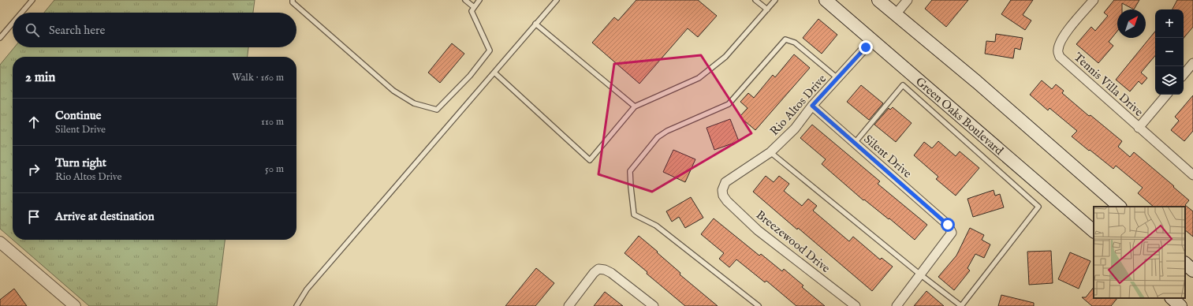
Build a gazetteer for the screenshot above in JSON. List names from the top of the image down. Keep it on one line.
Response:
{"streets":{"main road":["Green Oaks Boulevard"],"street":["Tennis Villa Drive","Rio Altos Drive","Silent Drive","Breezewood Drive"]},"crossings":[["Rio Altos Drive","Green Oaks Boulevard"],["Rio Altos Drive","Silent Drive"],["Rio Altos Drive","Breezewood Drive"]],"north":"top right","page":{"map_buttons":["+","−"],"search":"Search here","heading":["2 min","Walk · 160 m"],"list":[["Continue","Silent Drive","110 m"],["Turn right","Rio Altos Drive","50 m"],"Arrive at destination"]}}
